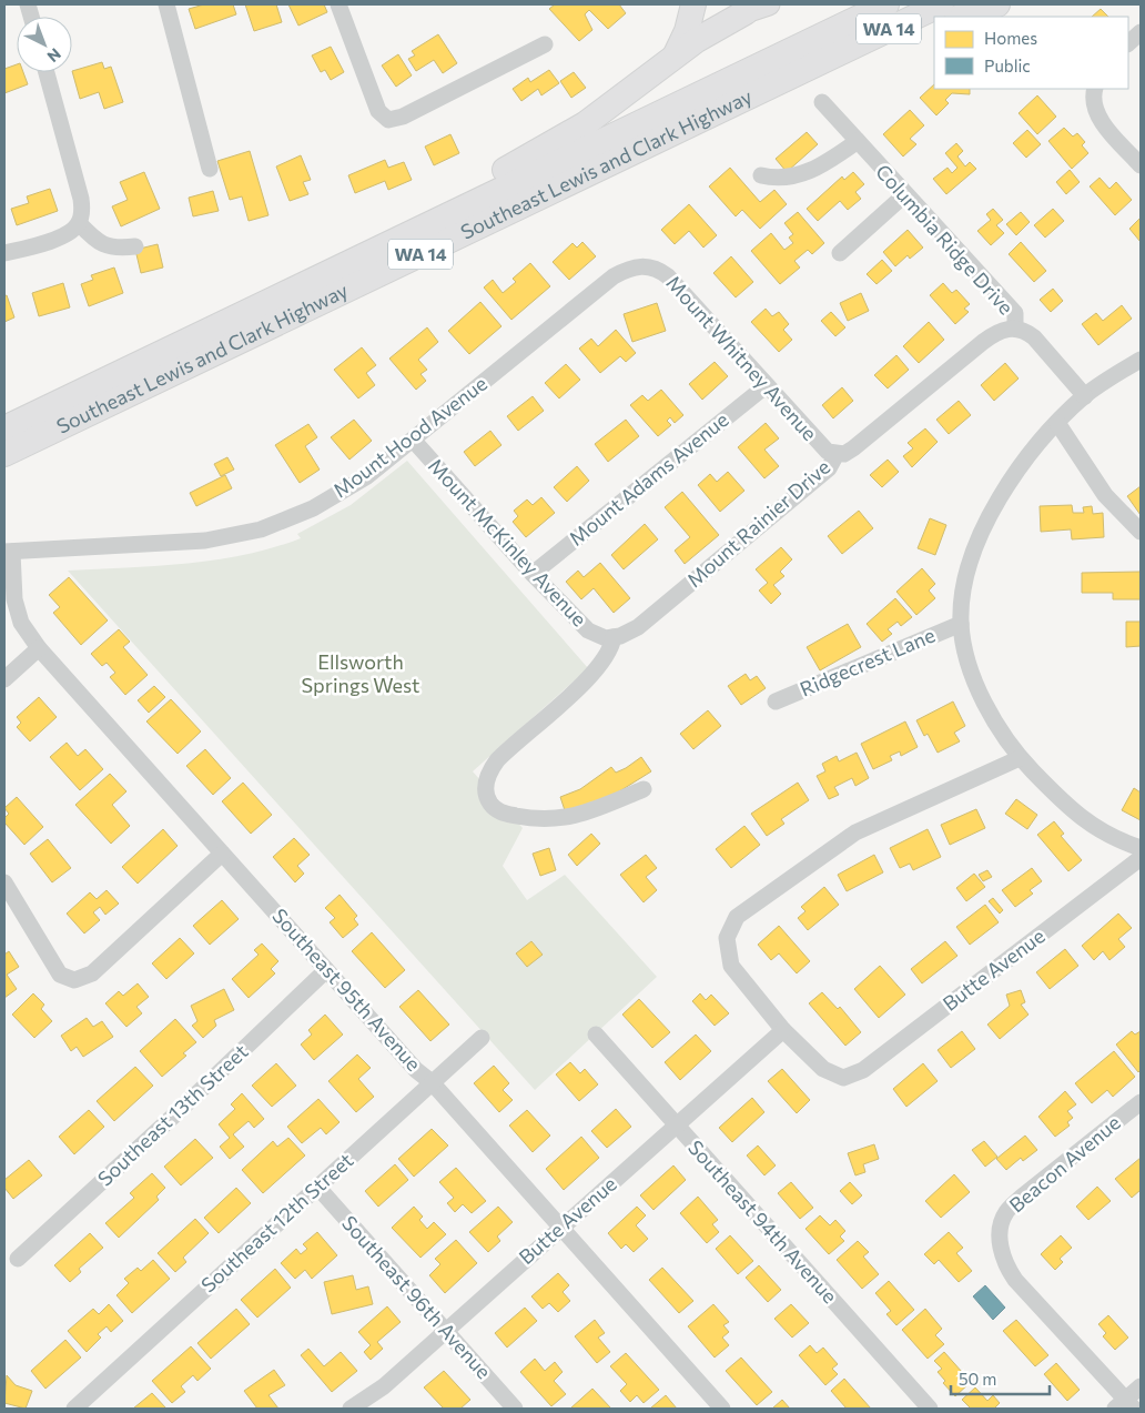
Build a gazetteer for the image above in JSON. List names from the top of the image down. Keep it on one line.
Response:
{"streets":{"highway":["WA 14","Southeast Lewis and Clark Highway"],"street":["Columbia Ridge Drive","Mount Whitney Avenue","Mount Hood Avenue","Mount Adams Avenue","Mount Rainier Drive","Mount McKinley Avenue","Ridgecrest Lane","Butte Avenue","Southeast 95th Avenue","Southeast 13th Street","Beacon Avenue","Southeast 94th Avenue","Southeast 12th Street","Southeast 96th Avenue"]},"crossings":[["Columbia Ridge Drive","Mount Rainier Drive"],["Mount Whitney Avenue","Mount Hood Avenue"],["Mount Whitney Avenue","Mount Adams Avenue"],["Mount Whitney Avenue","Mount Rainier Drive"],["Mount Hood Avenue","Mount McKinley Avenue"],["Mount Hood Avenue","Southeast 95th Avenue"],["Mount Adams Avenue","Mount McKinley Avenue"],["Mount Rainier Drive","Mount McKinley Avenue"],["Butte Avenue","Southeast 95th Avenue"],["Butte Avenue","Southeast 94th Avenue"],["Butte Avenue","Southeast 96th Avenue"],["Southeast 95th Avenue","Southeast 13th Street"],["Southeast 95th Avenue","Southeast 12th Street"],["Southeast 12th Street","Southeast 96th Avenue"]],"parks":["Ellsworth Springs West"],"legend":["Homes","Public"],"scale_bar":"50 m","north":"bottom right"}
